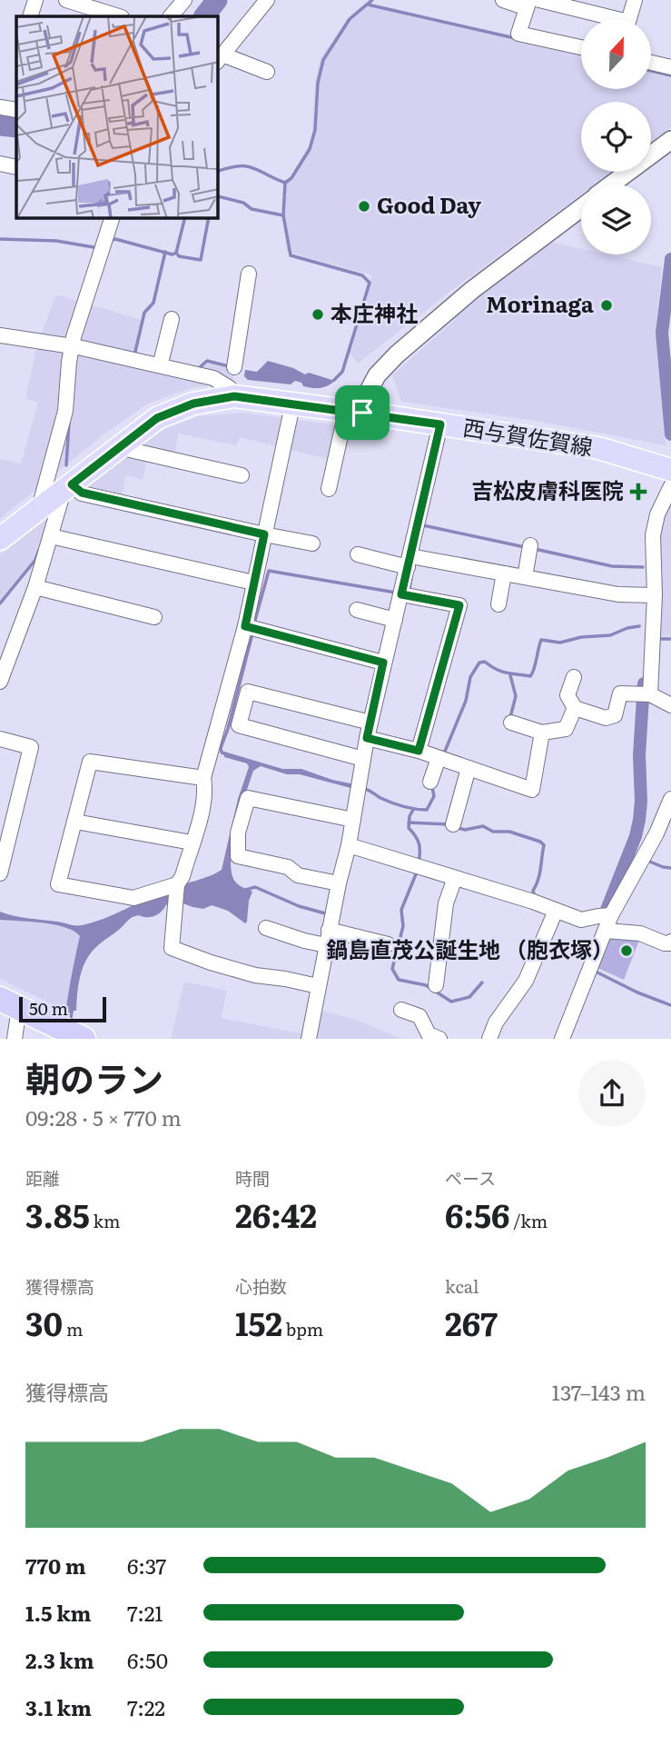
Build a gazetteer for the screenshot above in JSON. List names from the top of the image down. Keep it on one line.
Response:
{"streets":{"main road":["西与賀佐賀線"]},"places":{"other":["Good Day","Morinaga","本庄神社","鍋島直茂公誕生地 （胞衣塚）"],"health":["吉松皮膚科医院"]},"scale_bar":"50 m","north":"top","page":{"scale":"50 m","heading":["朝のラン","09:28 · 5 × 770 m"],"stats":[["距離","3.85 km"],["時間","26:42"],["ペース","6:56 /km"],["獲得標高","30 m"],["心拍数","152 bpm"],["kcal","267"]],"chart":["獲得標高","137–143 m"],"list":[{"name":"770 m","note":"6:37"},{"name":"1.5 km","note":"7:21"},{"name":"2.3 km","note":"6:50"},{"name":"3.1 km","note":"7:22"}]}}
